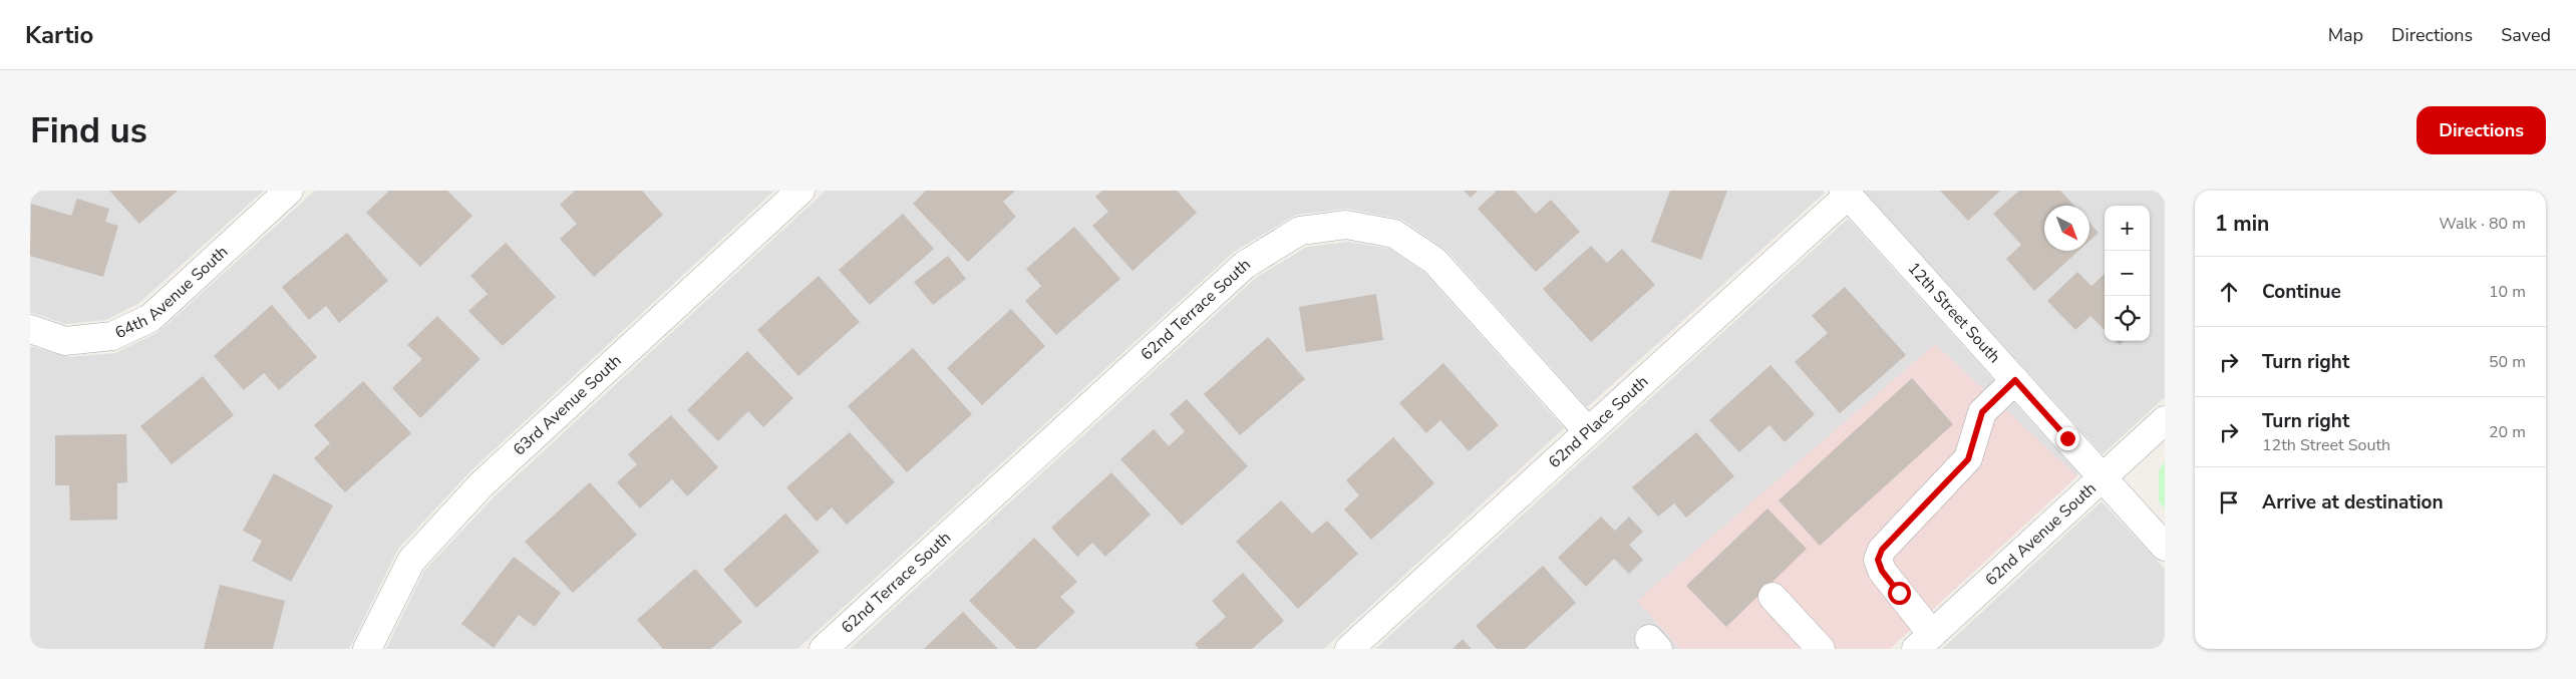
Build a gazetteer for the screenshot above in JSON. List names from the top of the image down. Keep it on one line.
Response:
{"streets":{"street":["64th Avenue South","62nd Terrace South","12th Street South","63rd Avenue South","62nd Place South","62nd Avenue South"]},"crossings":[["62nd Terrace South","62nd Place South"],["12th Street South","62nd Place South"],["12th Street South","62nd Avenue South"]],"north":"bottom right","page":{"header":"Kartio","nav":["Map","Directions","Saved"],"buttons":"Directions","title":"Find us","heading":["1 min","Walk · 80 m"],"map_buttons":["+","−"],"list":[["Continue","10 m"],["Turn right","50 m"],["Turn right","12th Street South","20 m"],"Arrive at destination"]}}
